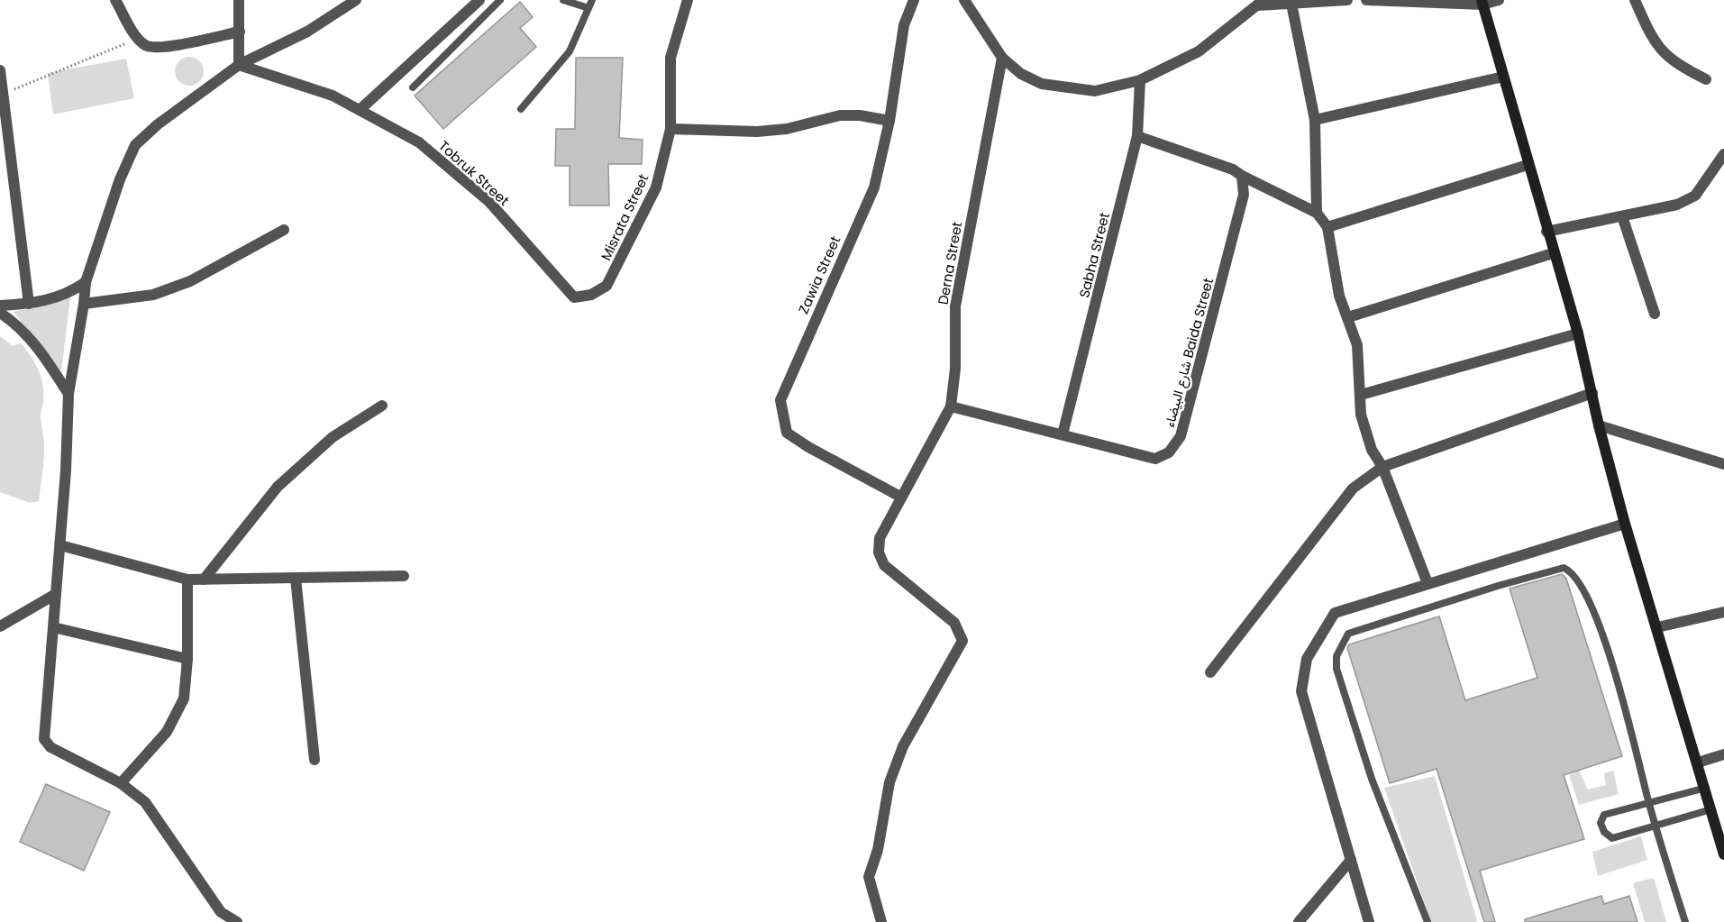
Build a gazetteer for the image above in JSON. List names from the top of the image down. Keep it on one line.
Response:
{"streets":{"street":["Tobruk Street","Misrata Street","Sabha Street","Derna Street","Zawia Street","شارع البيضاء Baida Street"]},"crossings":[["Tobruk Street","Misrata Street"],["Sabha Street","شارع البيضاء Baida Street"],["Derna Street","Zawia Street"],["Derna Street","شارع البيضاء Baida Street"]]}
